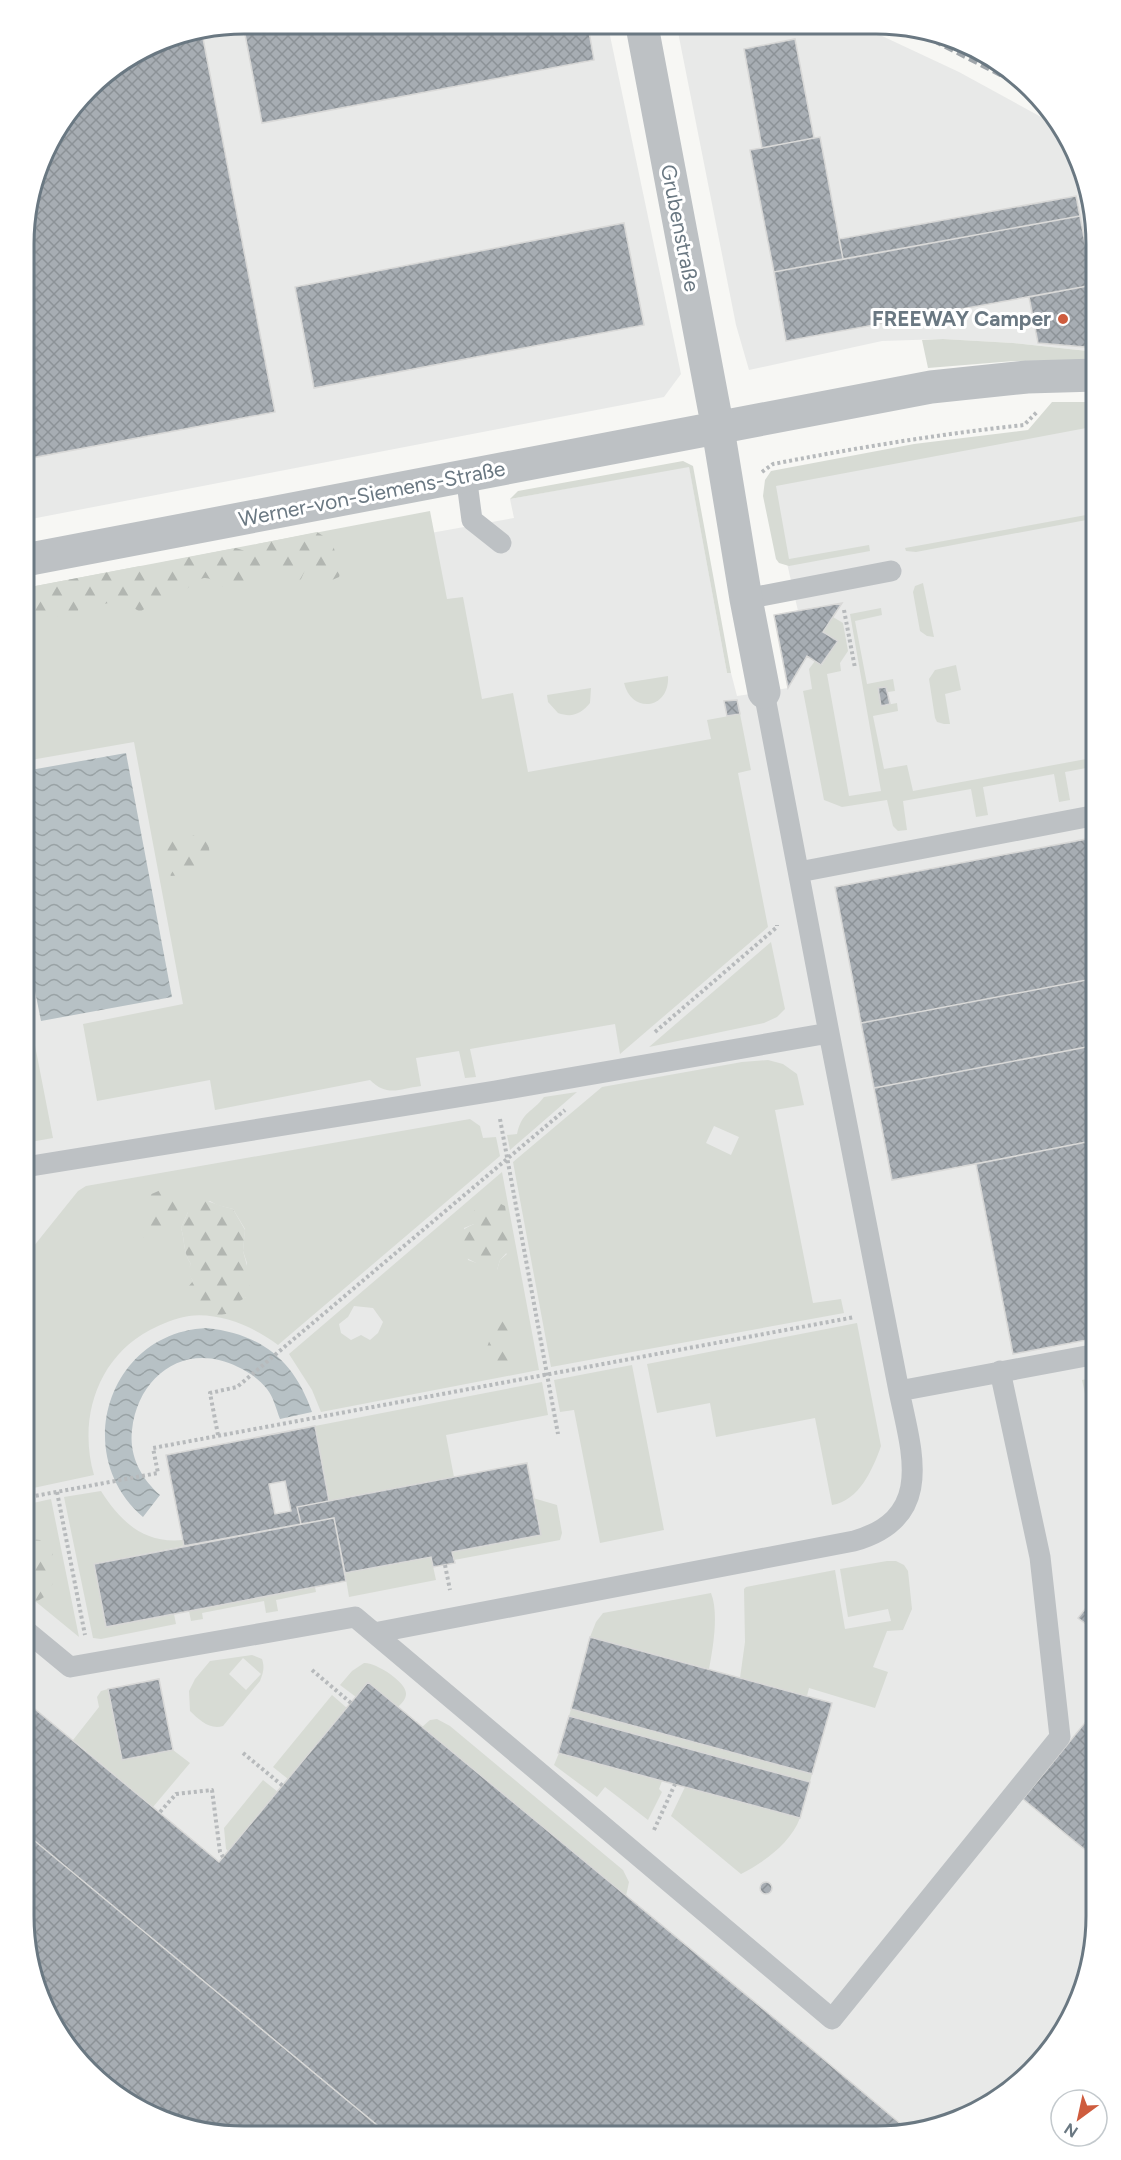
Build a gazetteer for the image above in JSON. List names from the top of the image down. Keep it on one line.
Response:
{"streets":{"street":["Grubenstraße","Werner-von-Siemens-Straße"]},"crossings":[["Grubenstraße","Werner-von-Siemens-Straße"]],"places":["FREEWAY Camper"],"north":"bottom left"}
